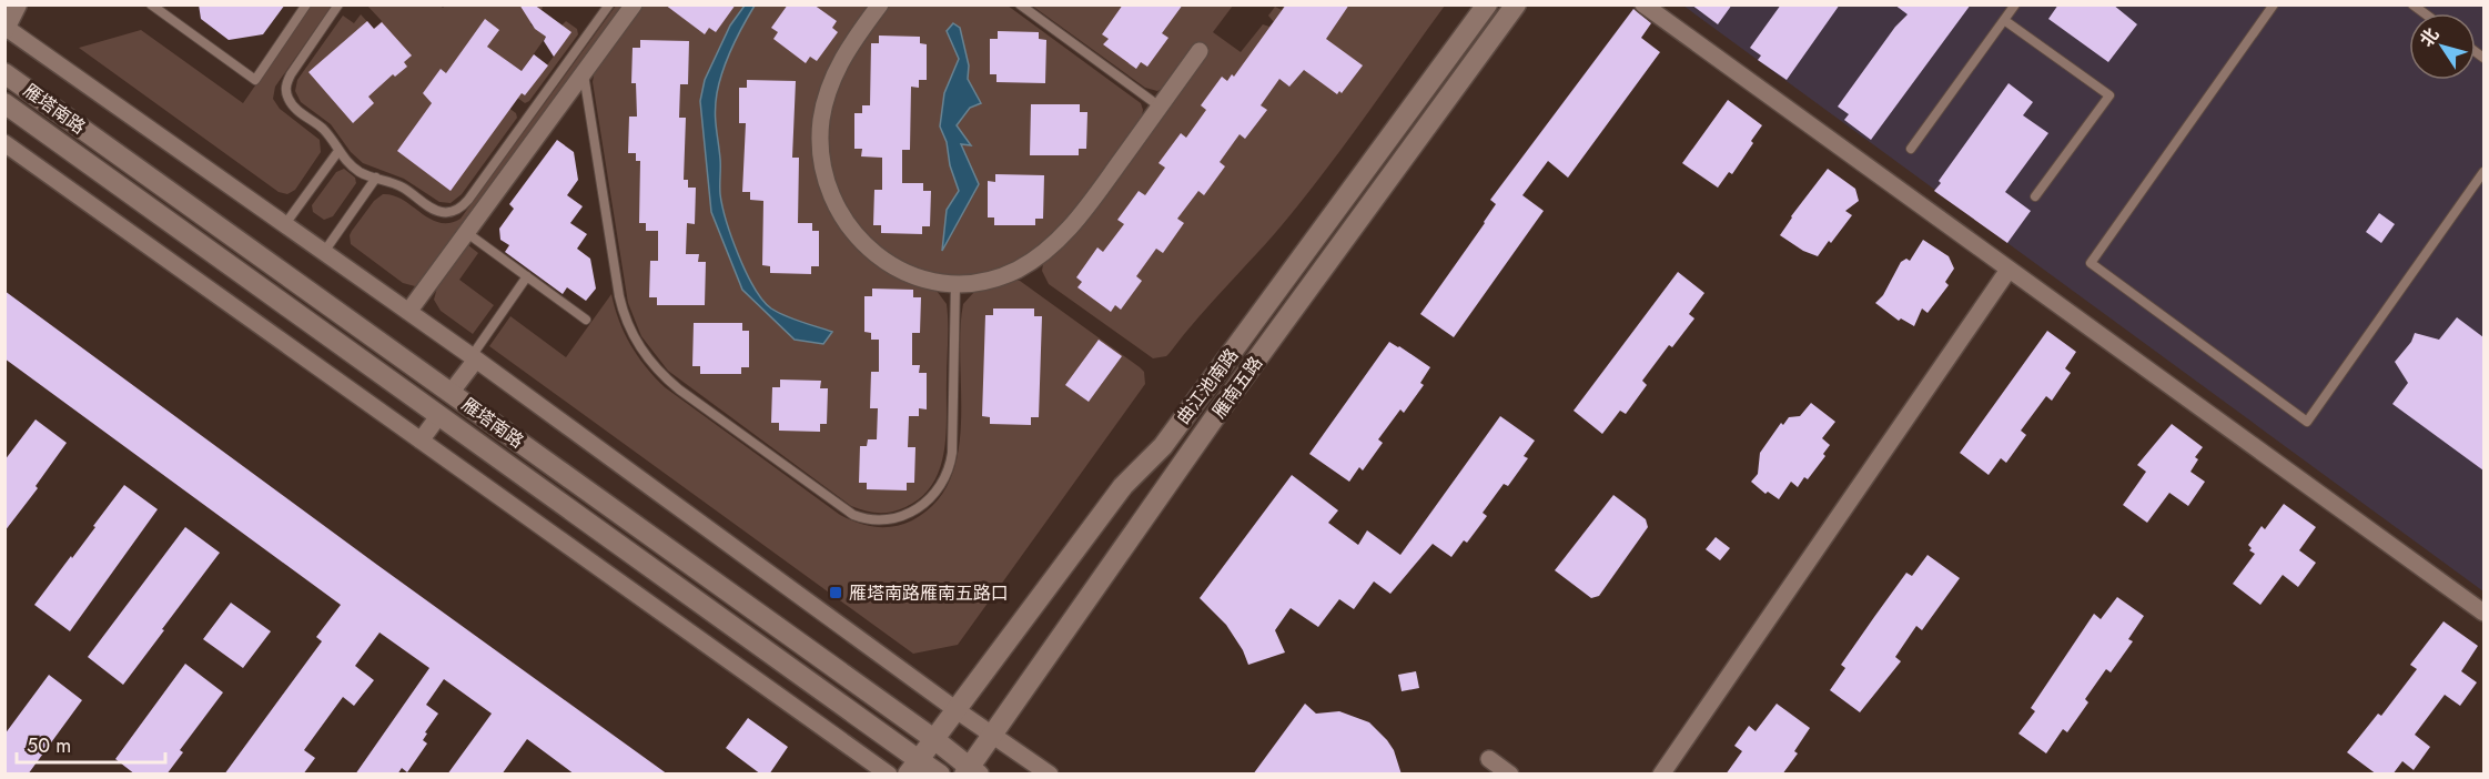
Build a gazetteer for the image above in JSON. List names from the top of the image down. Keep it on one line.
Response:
{"streets":{"main road":["雁塔南路","曲江池南路","雁南五路"]},"crossings":[["雁塔南路","曲江池南路"],["雁塔南路","雁南五路"]],"places":{"transit":["雁塔南路雁南五路口"]},"scale_bar":"50 m","north":"top left"}
